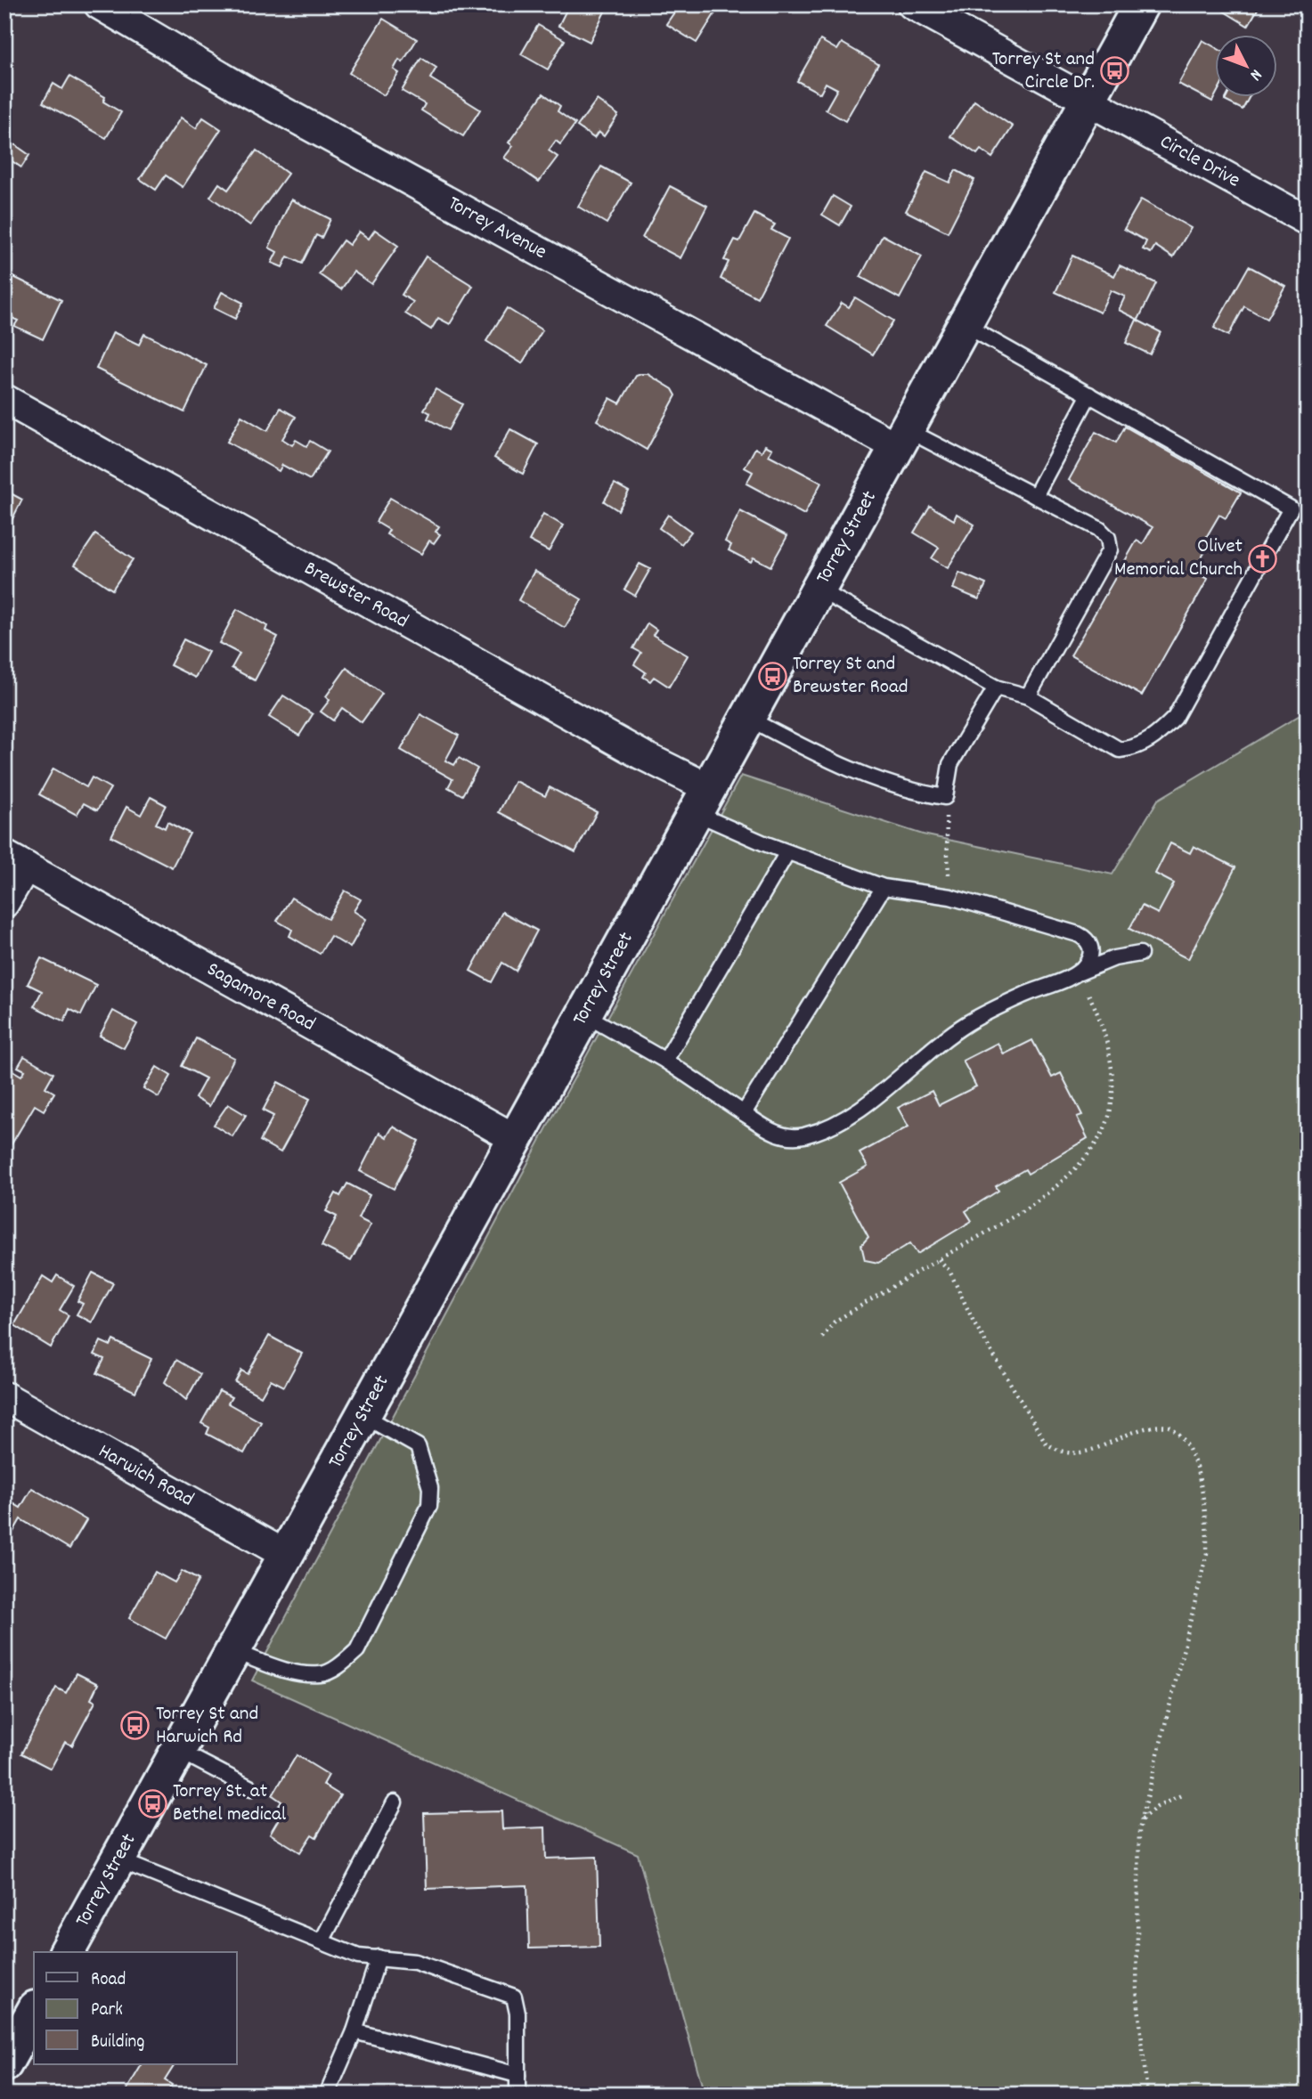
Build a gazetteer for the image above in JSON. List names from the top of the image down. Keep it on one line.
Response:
{"streets":{"main road":["Torrey Street"],"street":["Circle Drive","Torrey Avenue","Brewster Road","Sagamore Road","Harwich Road"]},"crossings":[["Circle Drive","Torrey Street"],["Torrey Avenue","Torrey Street"],["Torrey Street","Brewster Road"],["Torrey Street","Sagamore Road"],["Torrey Street","Harwich Road"]],"places":{"bus stop":["Torrey St and Circle Dr.","Torrey St and Brewster Road","Torrey St and Harwich Rd","Torrey St. at Bethel medical"],"church":["Olivet Memorial Church"]},"legend":["Road","Park","Building"],"north":"bottom right"}
